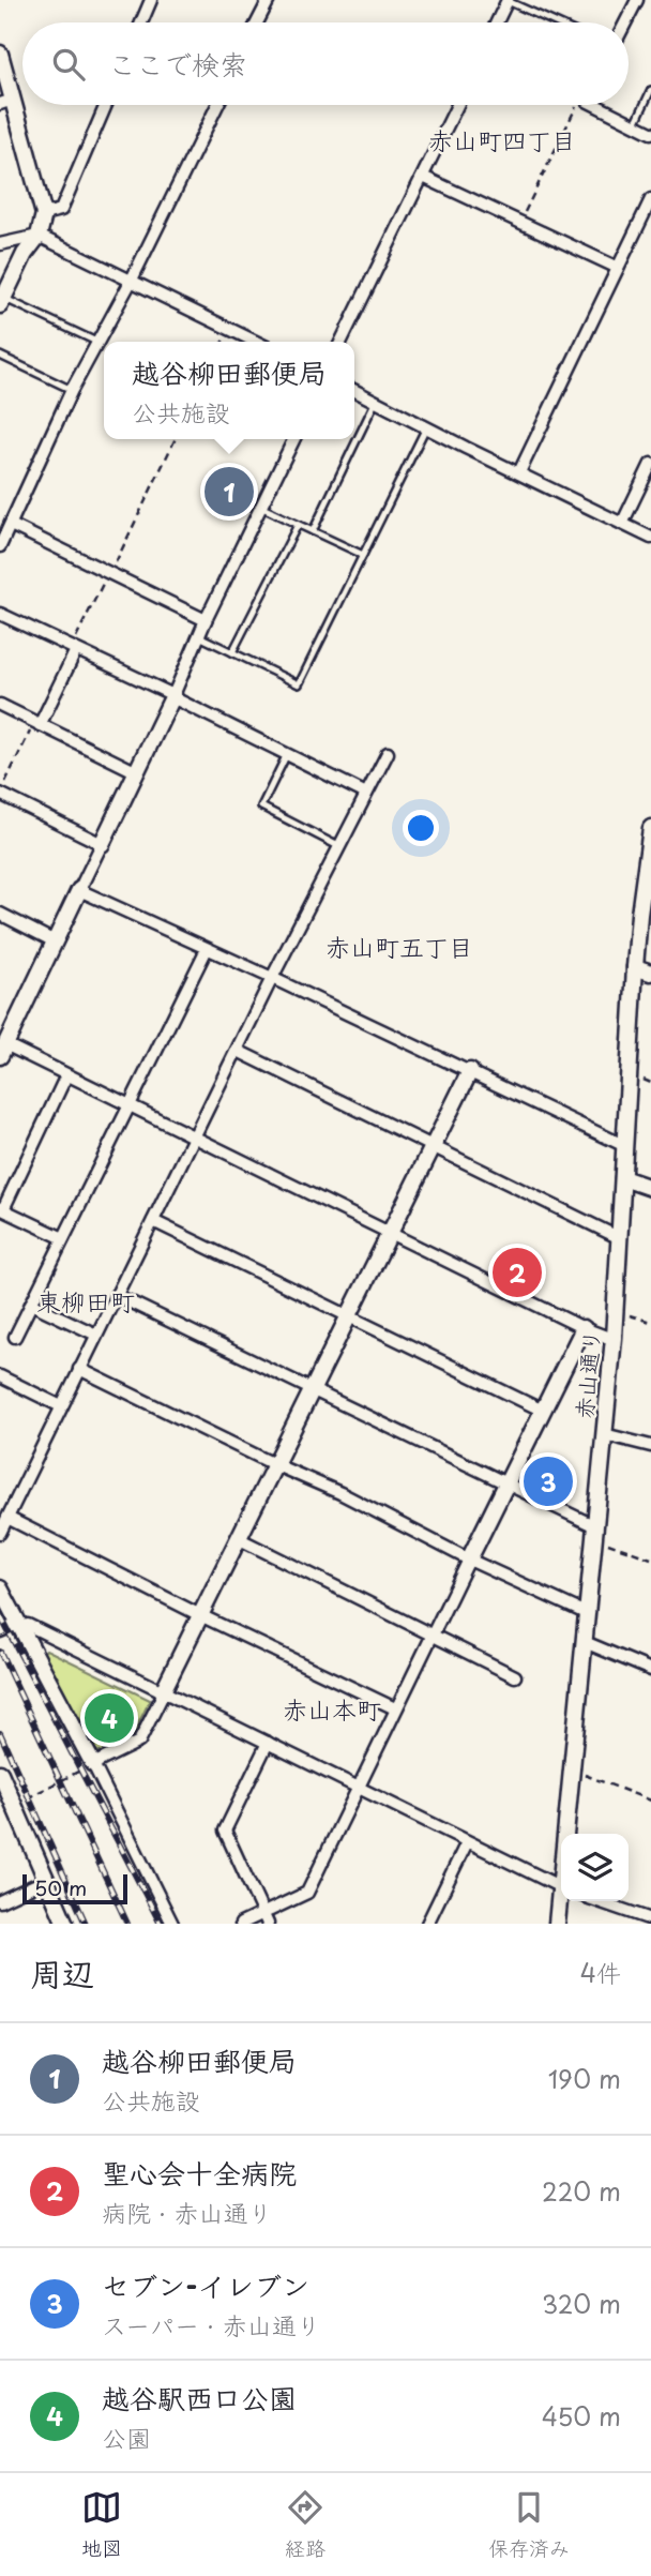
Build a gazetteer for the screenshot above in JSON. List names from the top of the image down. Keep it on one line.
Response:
{"streets":{"street":["赤山通り"]},"districts":["赤山町四丁目","赤山町五丁目","東柳田町","赤山本町"],"scale_bar":"50 m","page":{"search":"ここで検索","popup":["越谷柳田郵便局","公共施設"],"pins":["1","2","3","4"],"scale":"50 m","heading":["周辺","4件"],"list":[{"mark":"1","name":"越谷柳田郵便局","note":"公共施設","value":"190 m"},{"mark":"2","name":"聖心会十全病院","note":"病院 · 赤山通り","value":"220 m"},{"mark":"3","name":"セブン-イレブン","note":"スーパー · 赤山通り","value":"320 m"},{"mark":"4","name":"越谷駅西口公園","note":"公園","value":"450 m"}],"nav":["地図","経路","保存済み"]}}
